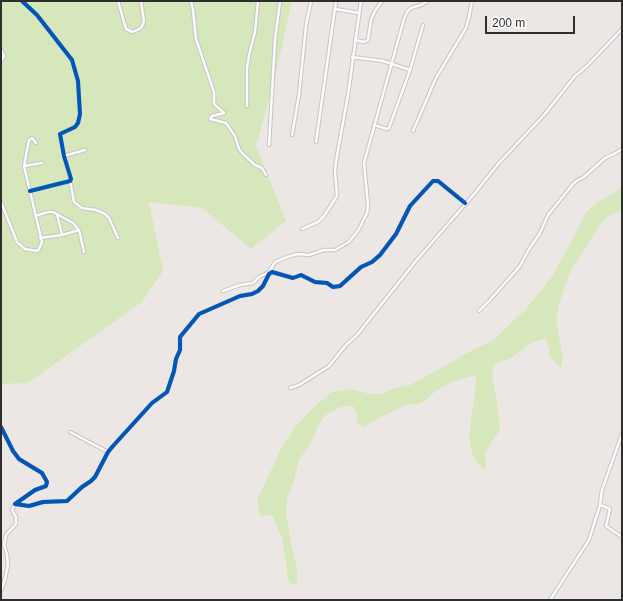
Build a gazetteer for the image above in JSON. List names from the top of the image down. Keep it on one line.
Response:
{"scale_bar":"200 m"}
